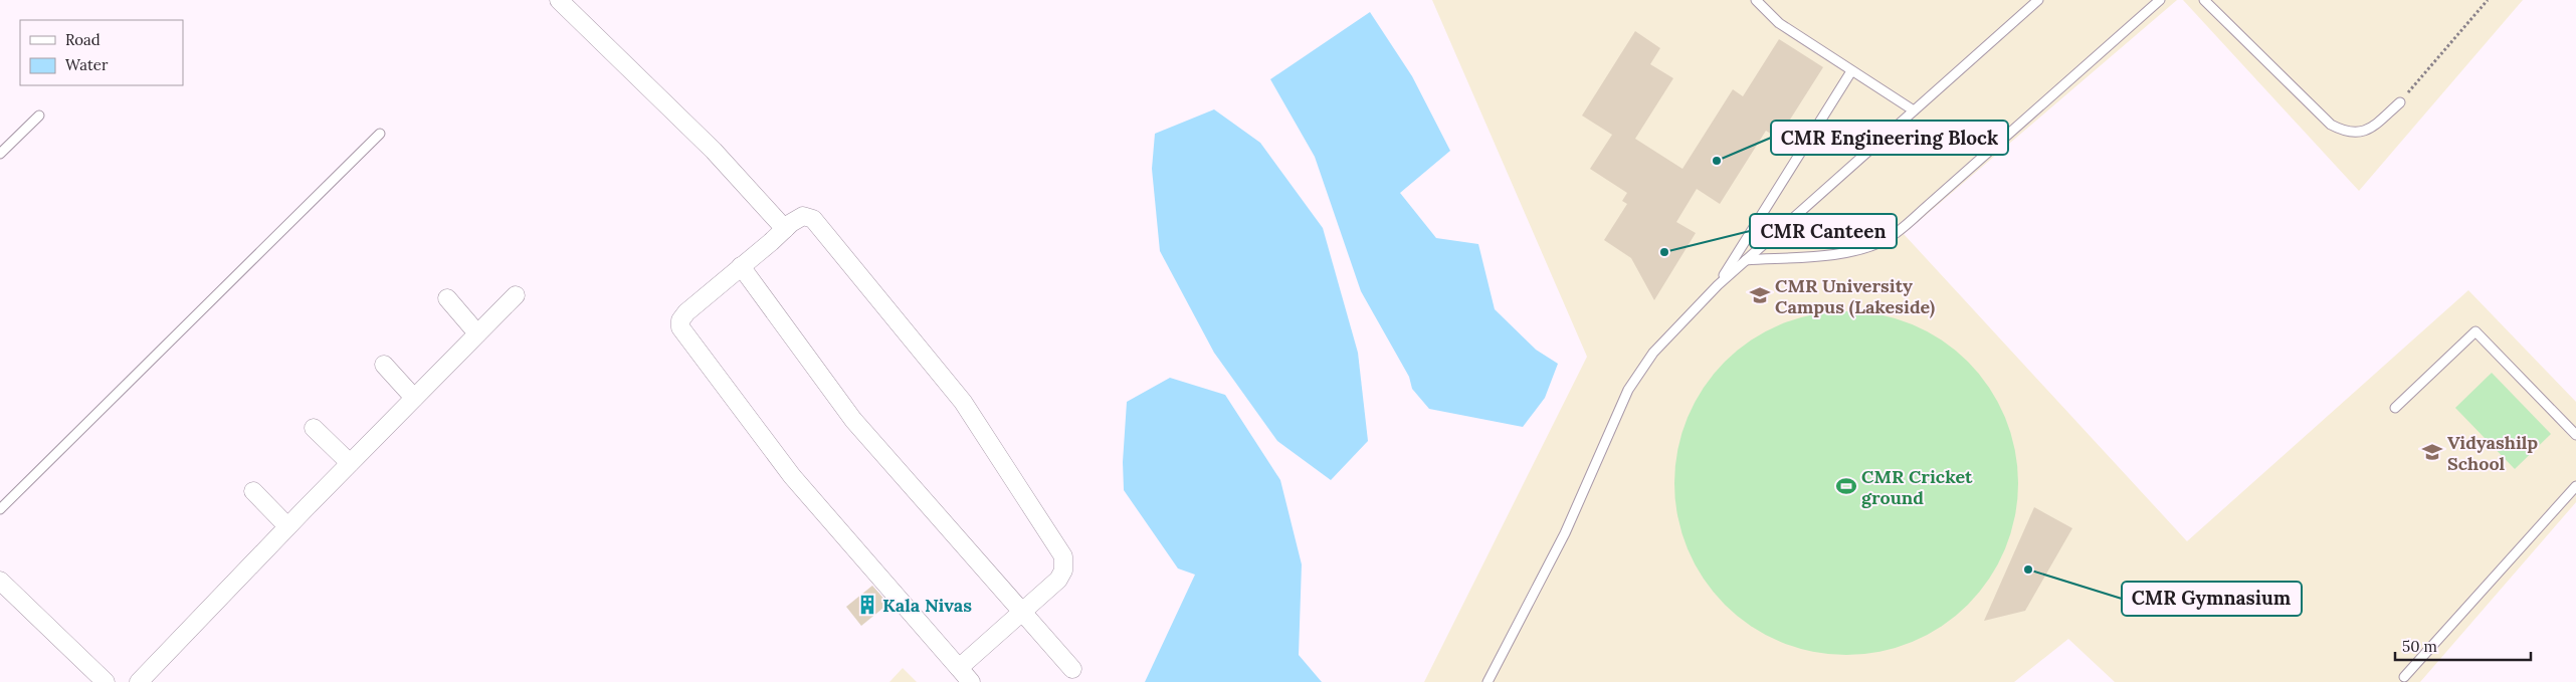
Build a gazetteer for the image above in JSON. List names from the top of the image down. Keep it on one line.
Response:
{"places":{"other":["CMR Engineering Block","CMR Canteen","CMR Gymnasium"],"school or university":["CMR University Campus (Lakeside)","Vidyashilp School"],"sports":["CMR Cricket ground"],"building":["Kala Nivas"]},"legend":["Road","Water"],"scale_bar":"50 m"}
